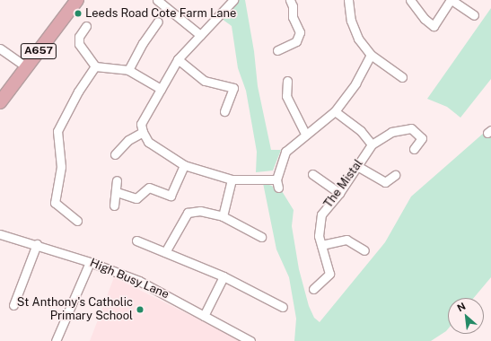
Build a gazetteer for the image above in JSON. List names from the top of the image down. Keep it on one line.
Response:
{"streets":{"main road":["A657"],"street":["The Mistal","High Busy Lane"]},"places":["Leeds Road Cote Farm Lane","St Anthony's Catholic Primary School"],"north":"top left"}
